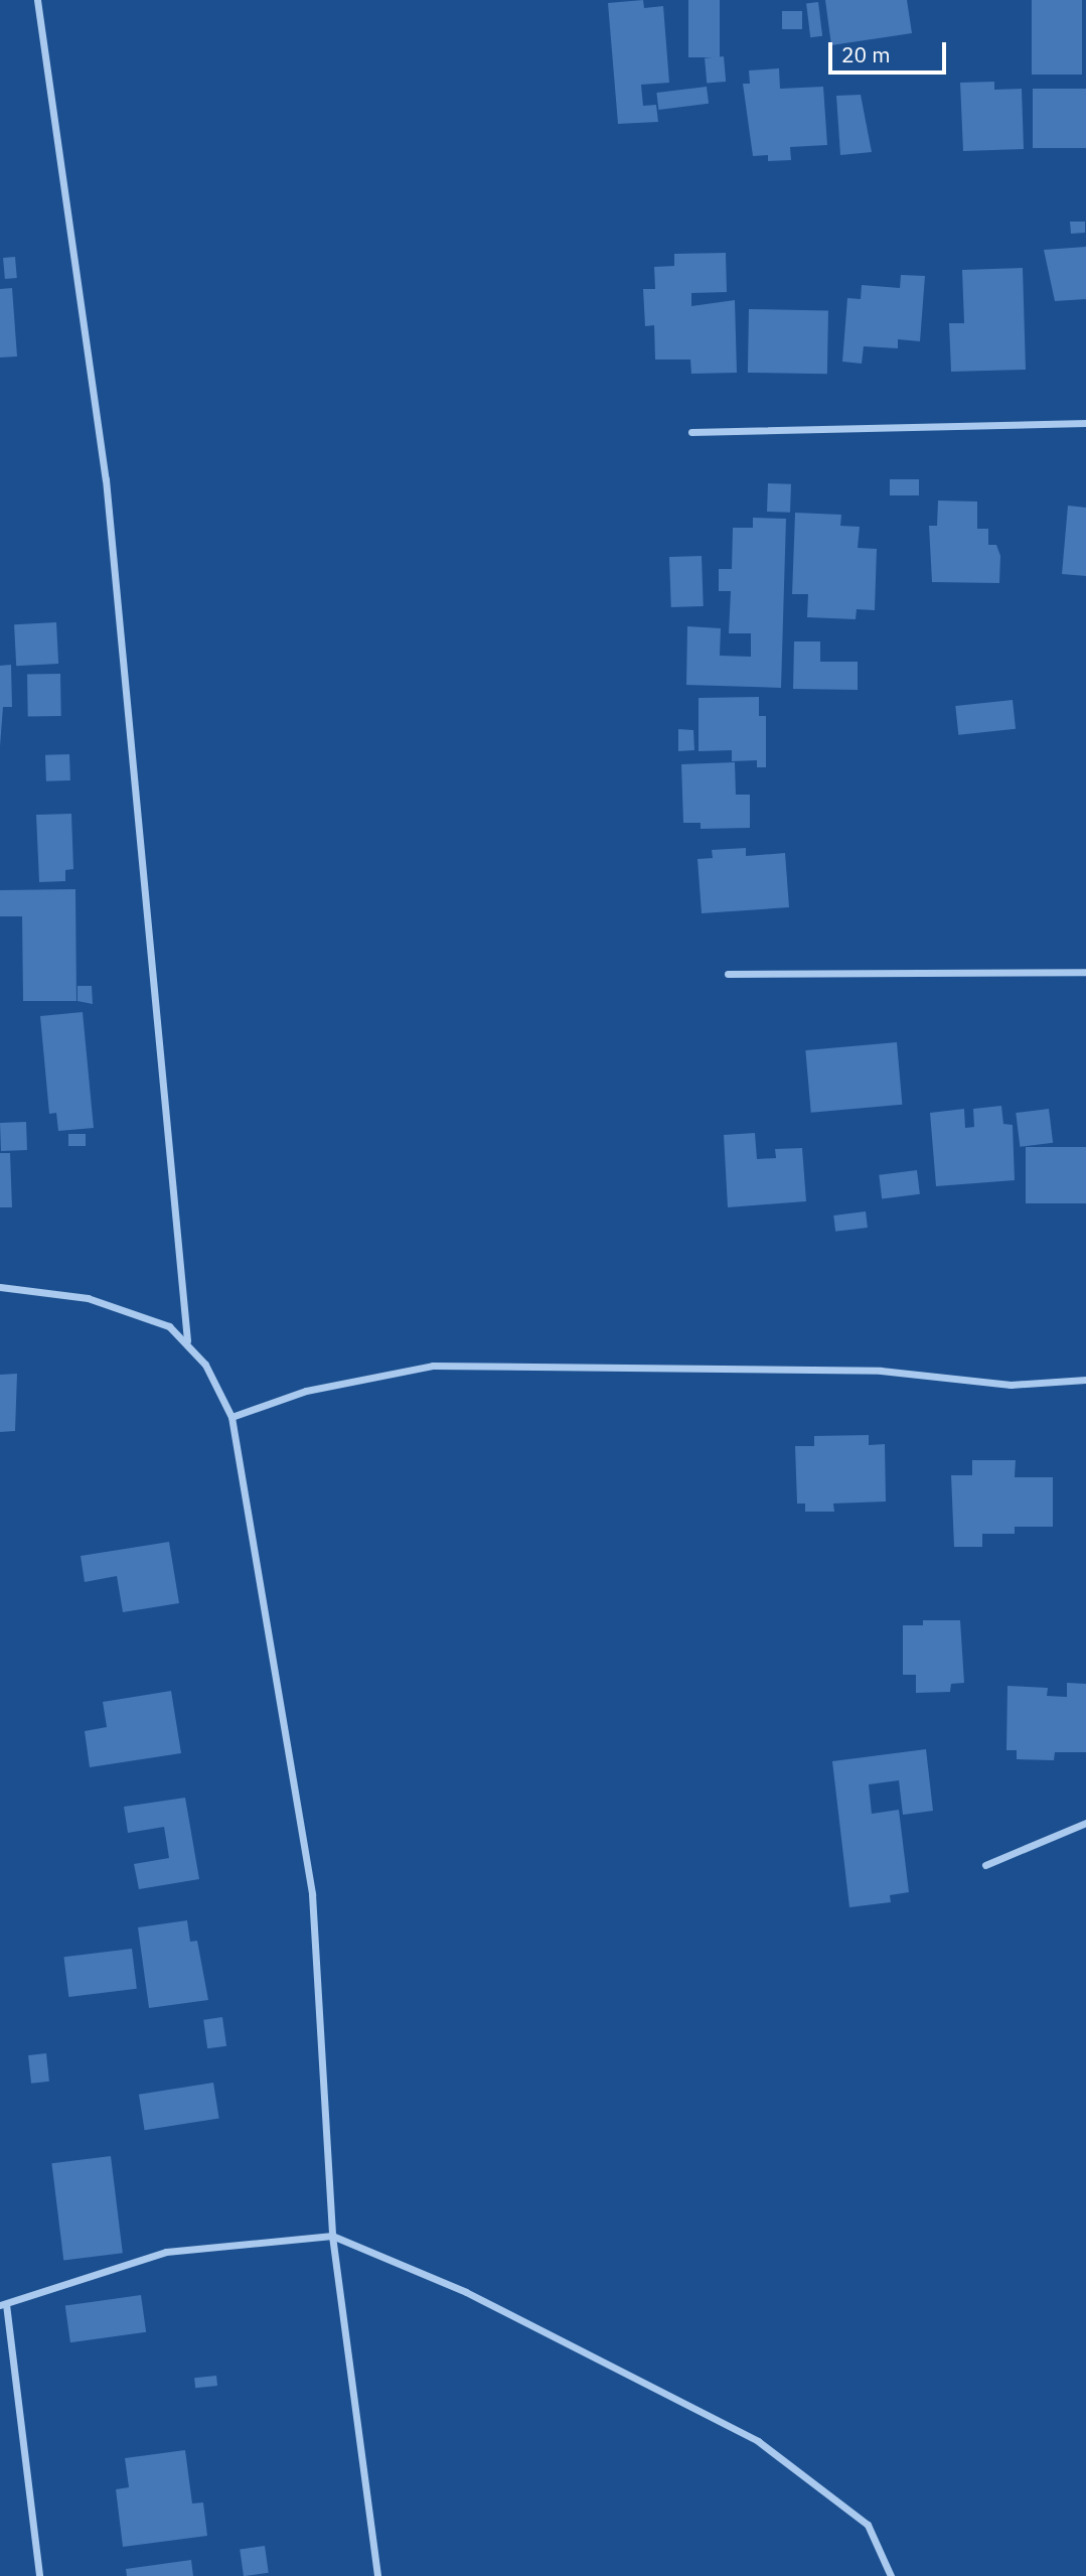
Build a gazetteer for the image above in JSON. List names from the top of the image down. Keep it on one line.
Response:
{"scale_bar":"20 m"}
